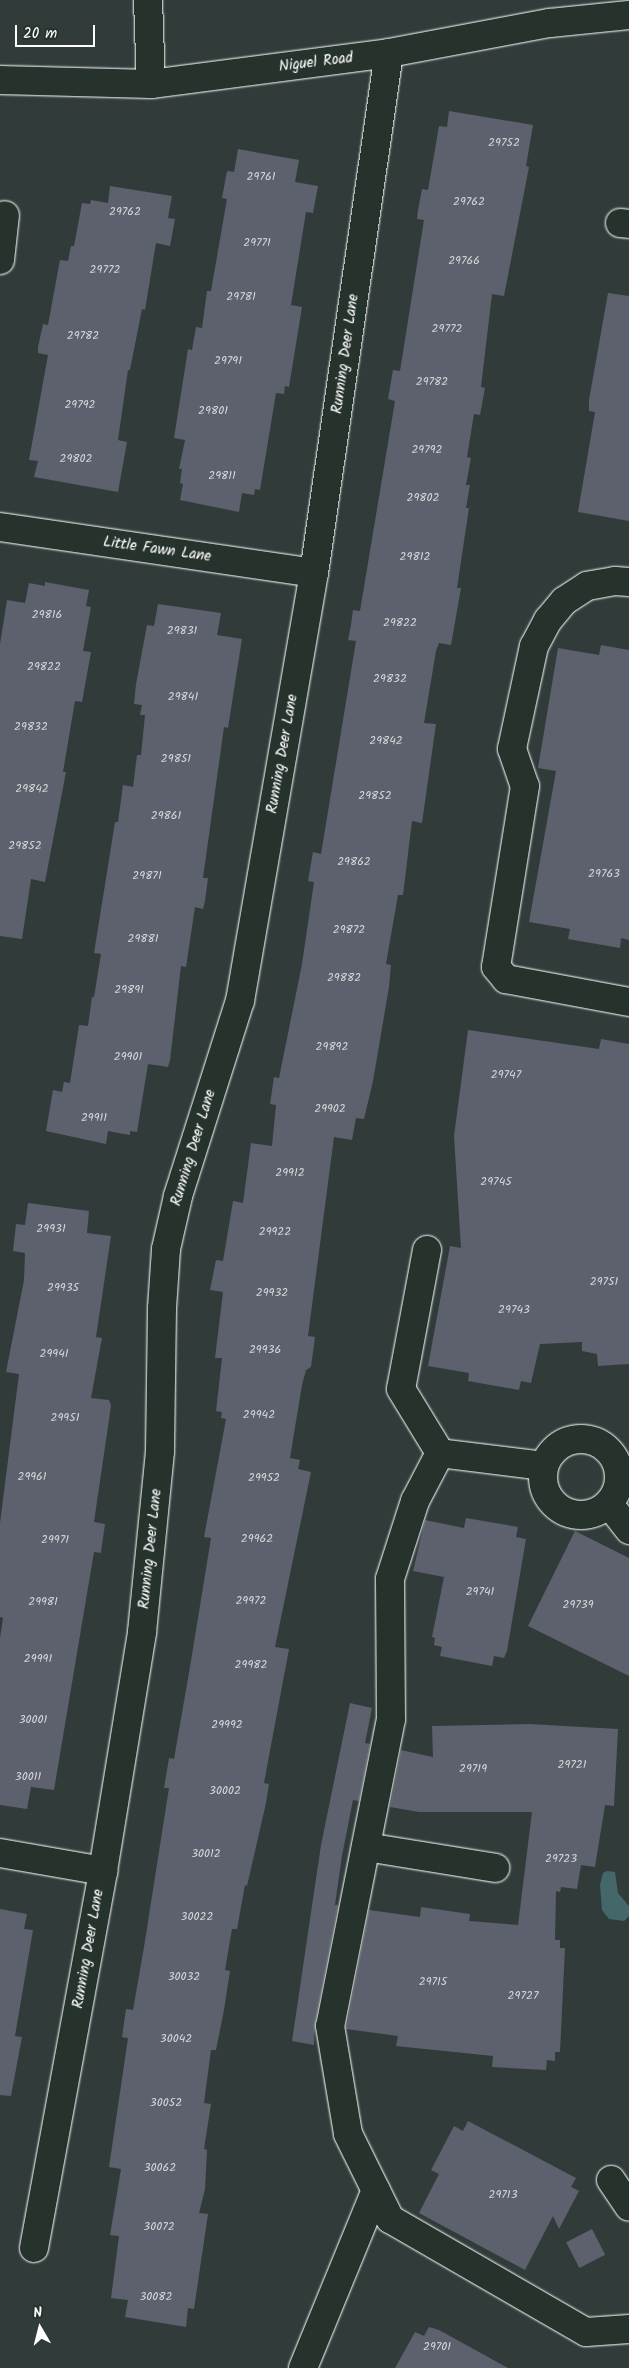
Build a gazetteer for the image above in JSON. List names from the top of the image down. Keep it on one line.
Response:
{"streets":{"street":["Niguel Road","Running Deer Lane","Little Fawn Lane"]},"crossings":[["Niguel Road","Running Deer Lane"],["Running Deer Lane","Little Fawn Lane"]],"house_numbers":["29752","29761","29762","29762","29771","29766","29772","29781","29772","29782","29791","29782","29792","29801","29792","29802","29811","29802","29812","29816","29822","29831","29822","29832","29841","29832","29842","29851","29842","29852","29861","29852","29862","29763","29871","29872","29881","29882","29891","29892","29901","29747","29902","29911","29912","29745","29931","29922","29751","29935","29932","29743","29936","29941","29942","29951","29961","29952","29962","29971","29741","29972","29981","29739","29991","29982","30001","29992","29721","29719","30011","30002","30012","29723","30022","30032","29715","29727","30042","30052","30062","29713","30072","30082","29701"],"scale_bar":"20 m","north":"top"}
